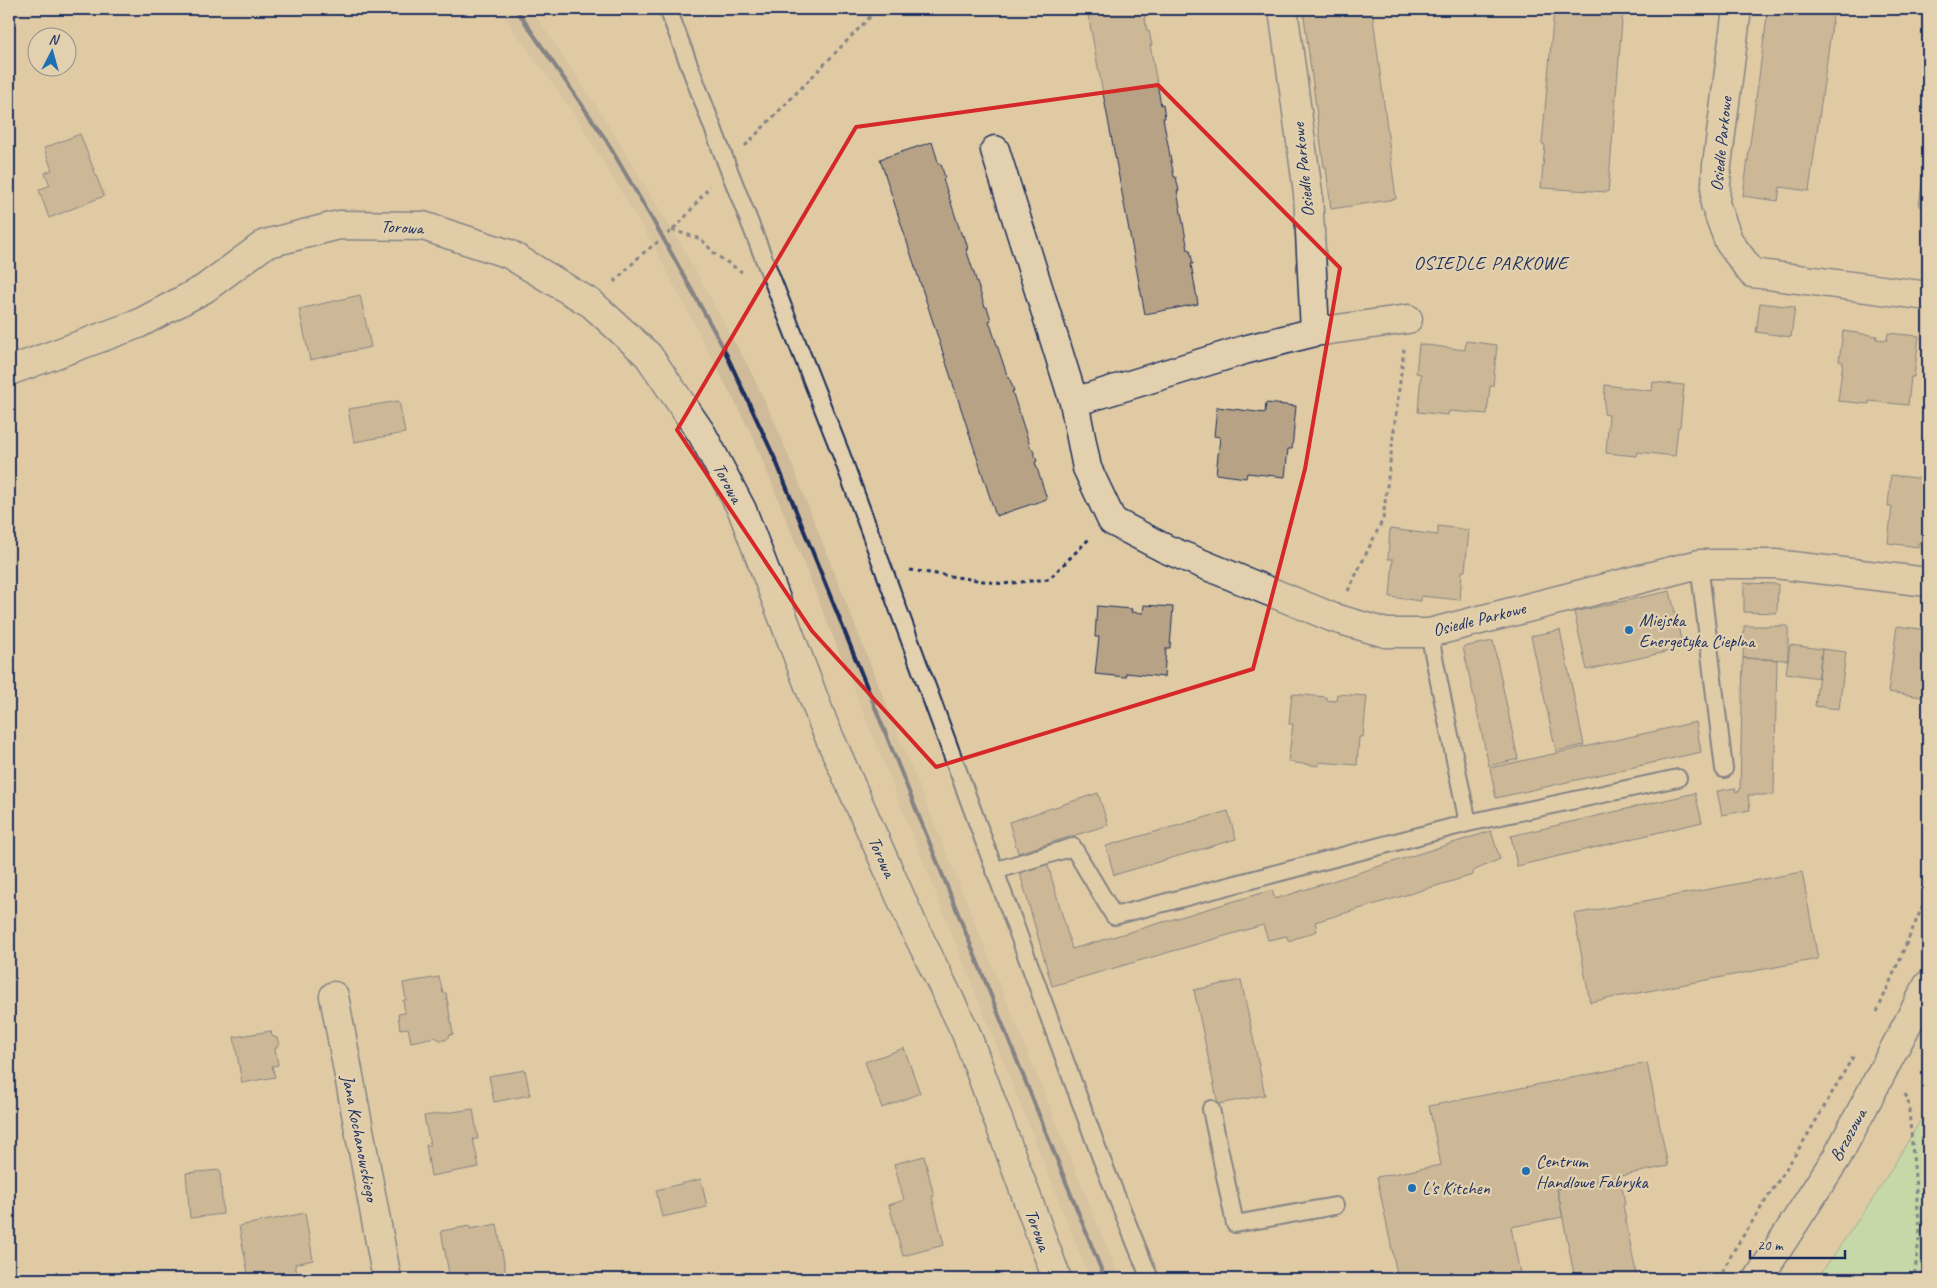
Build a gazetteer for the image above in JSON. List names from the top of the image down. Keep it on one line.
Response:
{"streets":{"street":["Osiedle Parkowe","Torowa","Brzozowa","Jana Kochanowskiego"]},"districts":["OSIEDLE PARKOWE"],"places":["Miejska Energetyka Cieplna","Centrum Handlowe Fabryka","L's Kitchen"],"scale_bar":"20 m","north":"top"}
